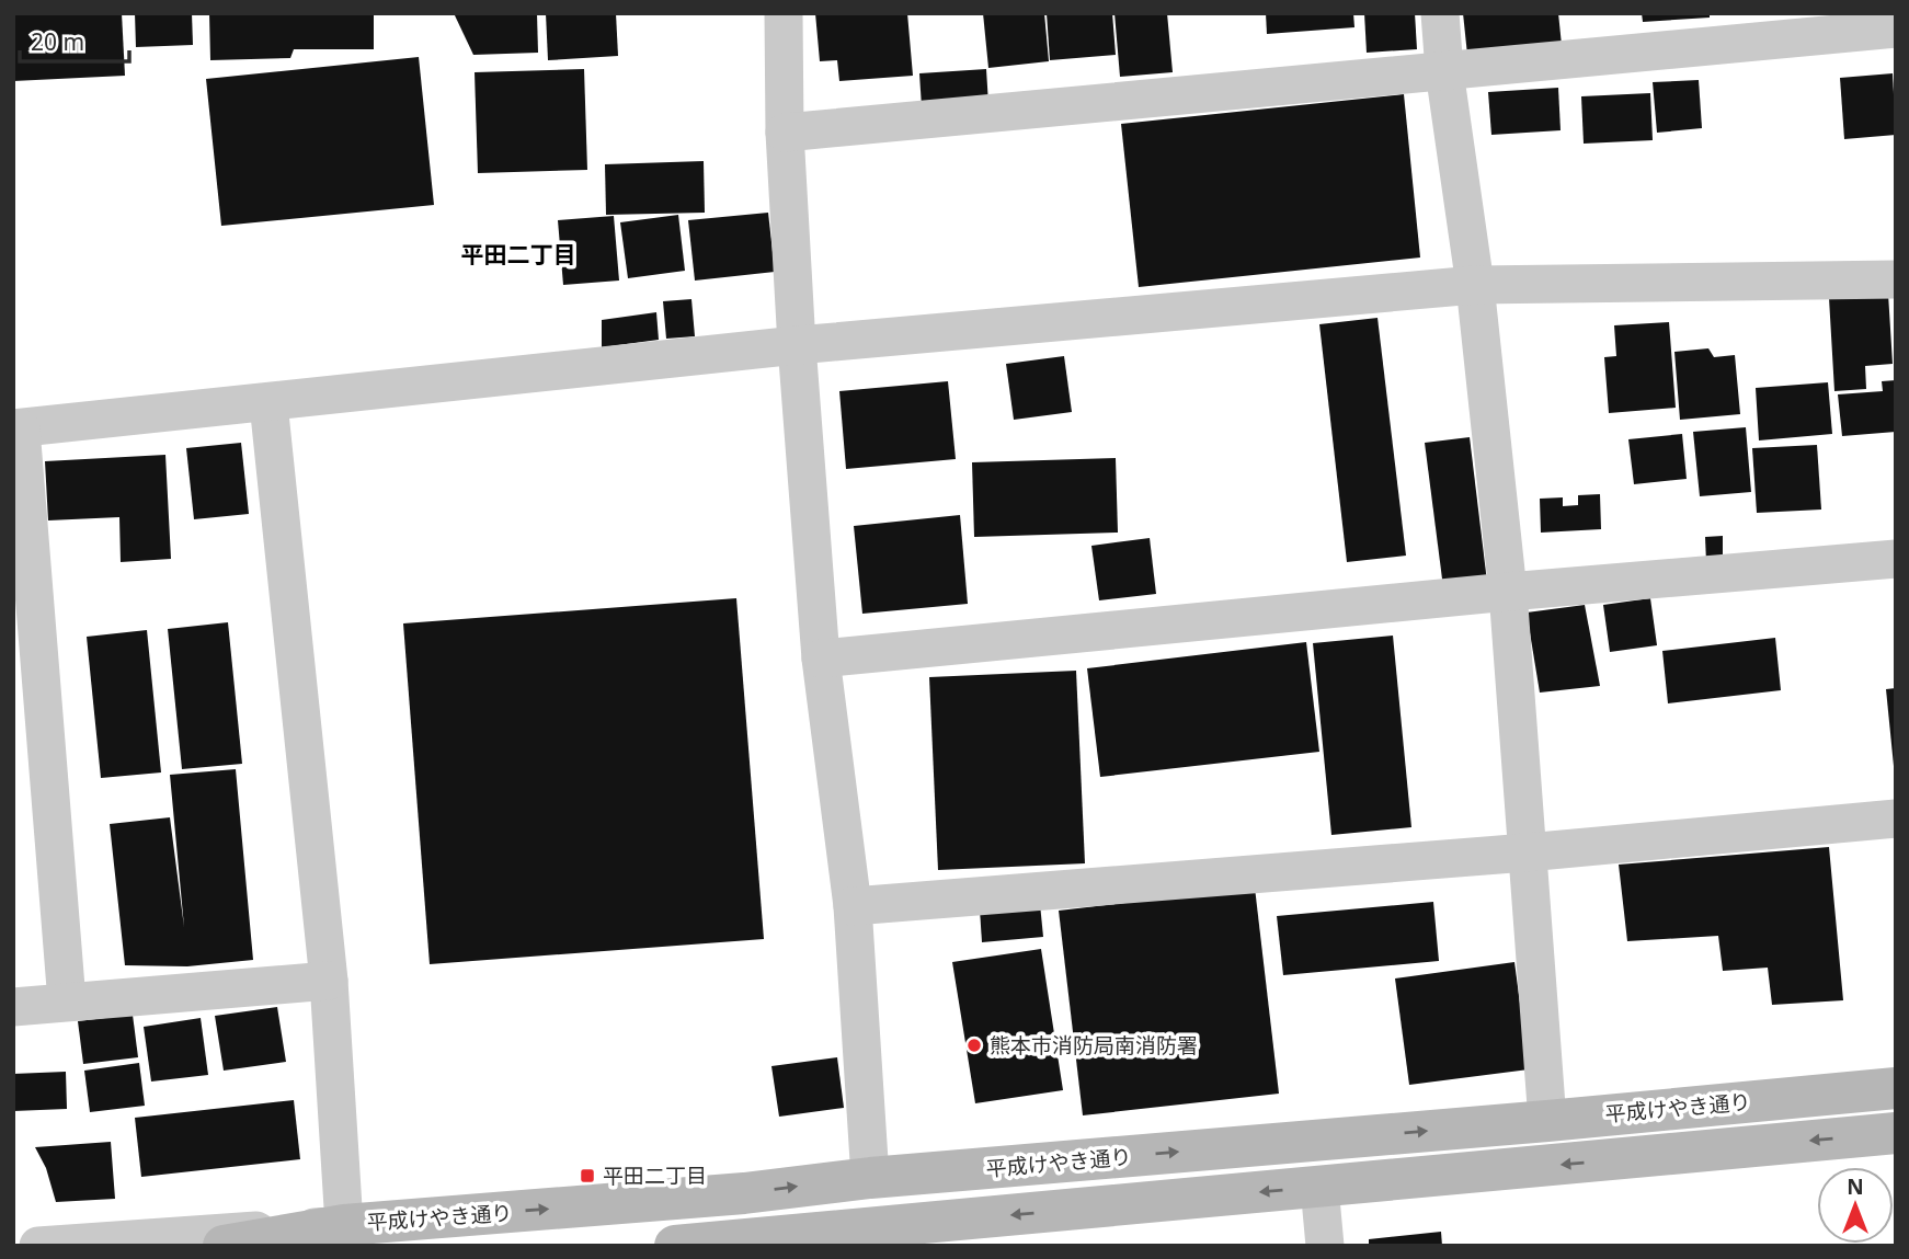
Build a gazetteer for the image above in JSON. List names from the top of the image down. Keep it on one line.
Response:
{"streets":{"street":["平成けやき通り"]},"districts":["平田二丁目"],"places":{"other":["熊本市消防局南消防署"],"transit":["平田二丁目"]},"scale_bar":"20 m","north":"top"}
